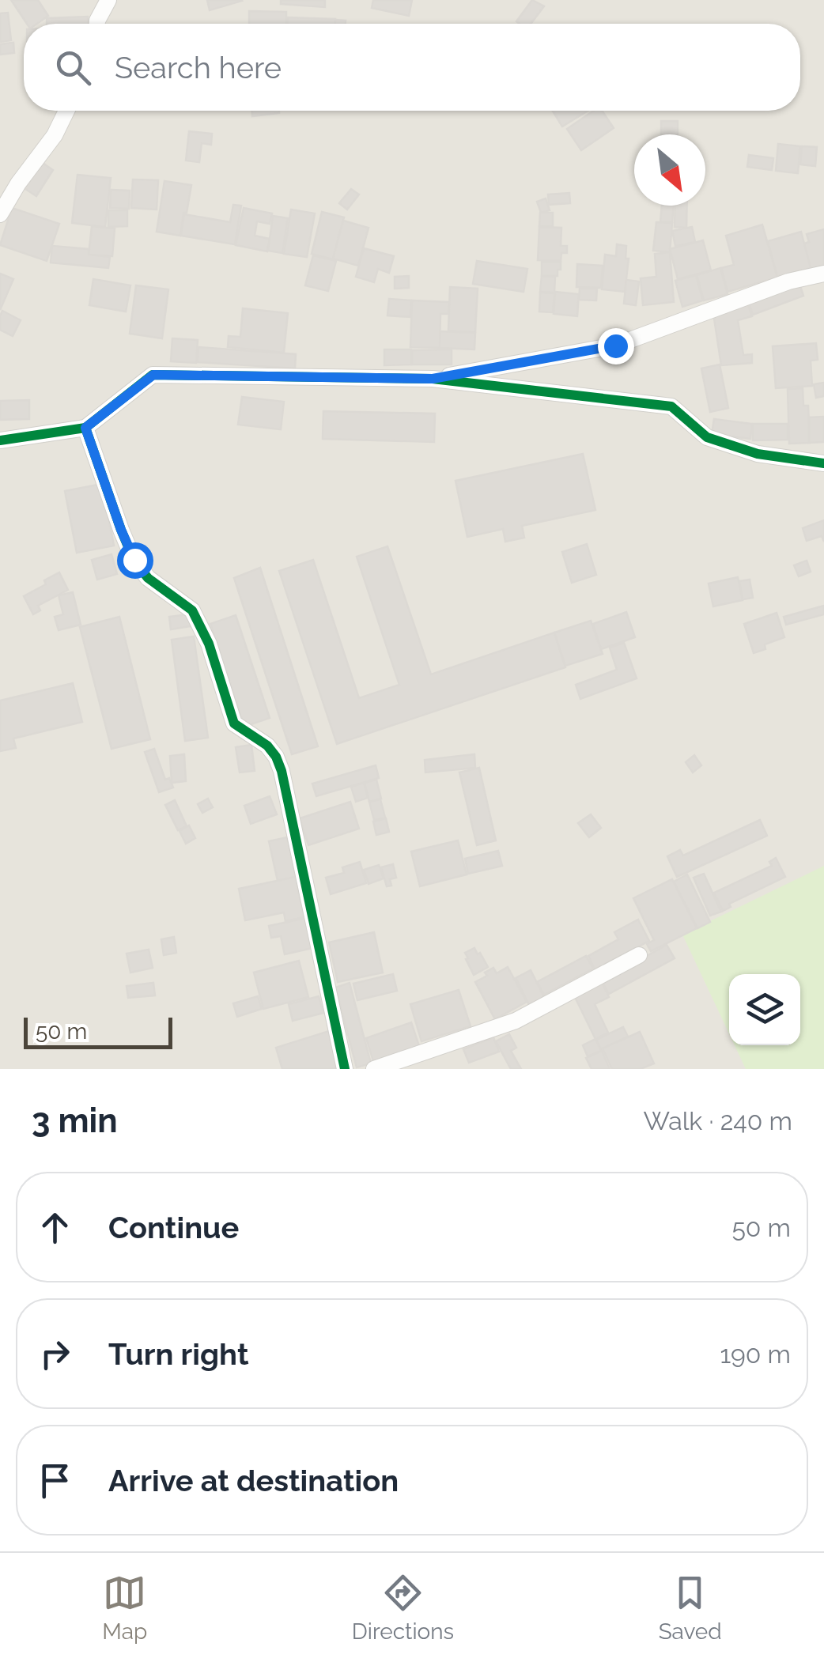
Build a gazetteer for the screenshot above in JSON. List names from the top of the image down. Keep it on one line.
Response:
{"scale_bar":"50 m","north":"bottom right","page":{"search":"Search here","scale":"50 m","heading":["3 min","Walk · 240 m"],"list":[["Continue","50 m"],["Turn right","190 m"],"Arrive at destination"],"nav":["Map","Directions","Saved"]}}
